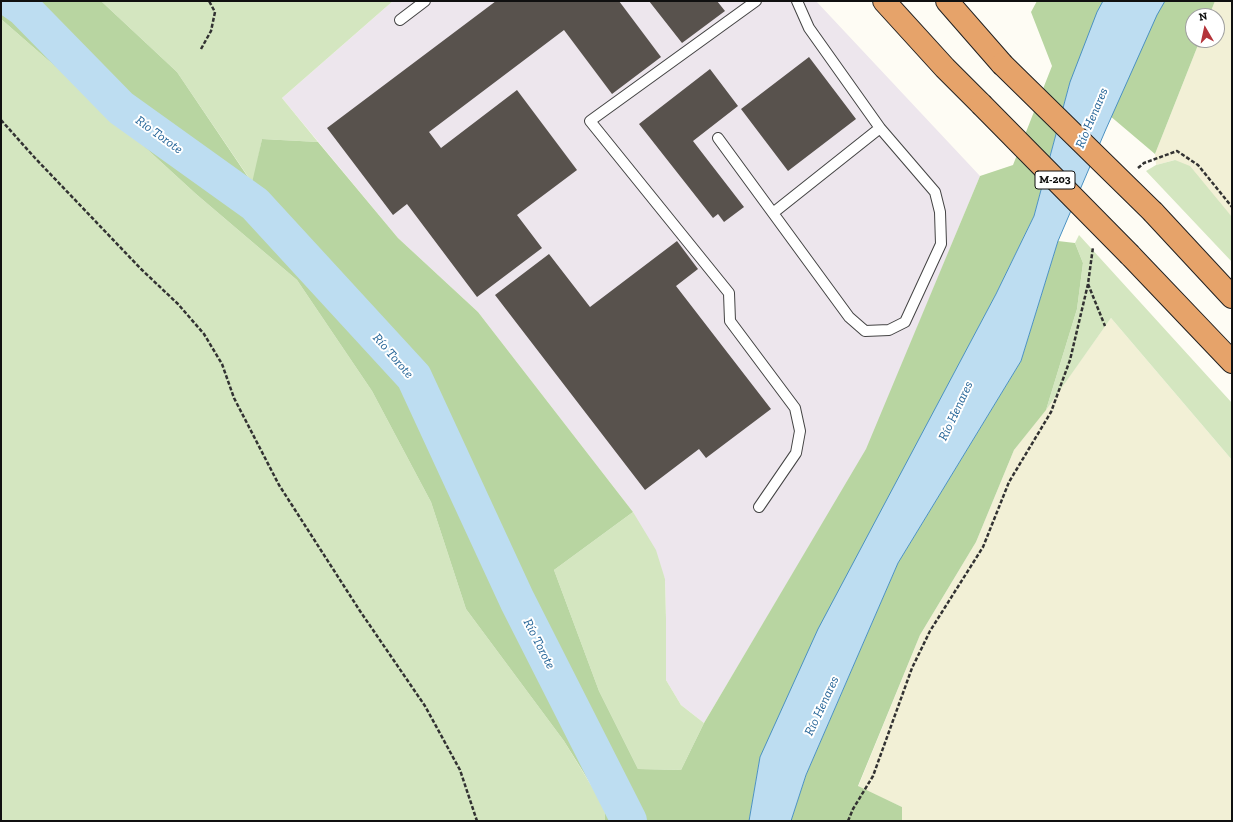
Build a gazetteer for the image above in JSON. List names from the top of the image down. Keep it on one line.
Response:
{"streets":{"highway":["M-203"]},"water":["Río Henares","Río Torote"],"north":"top"}
